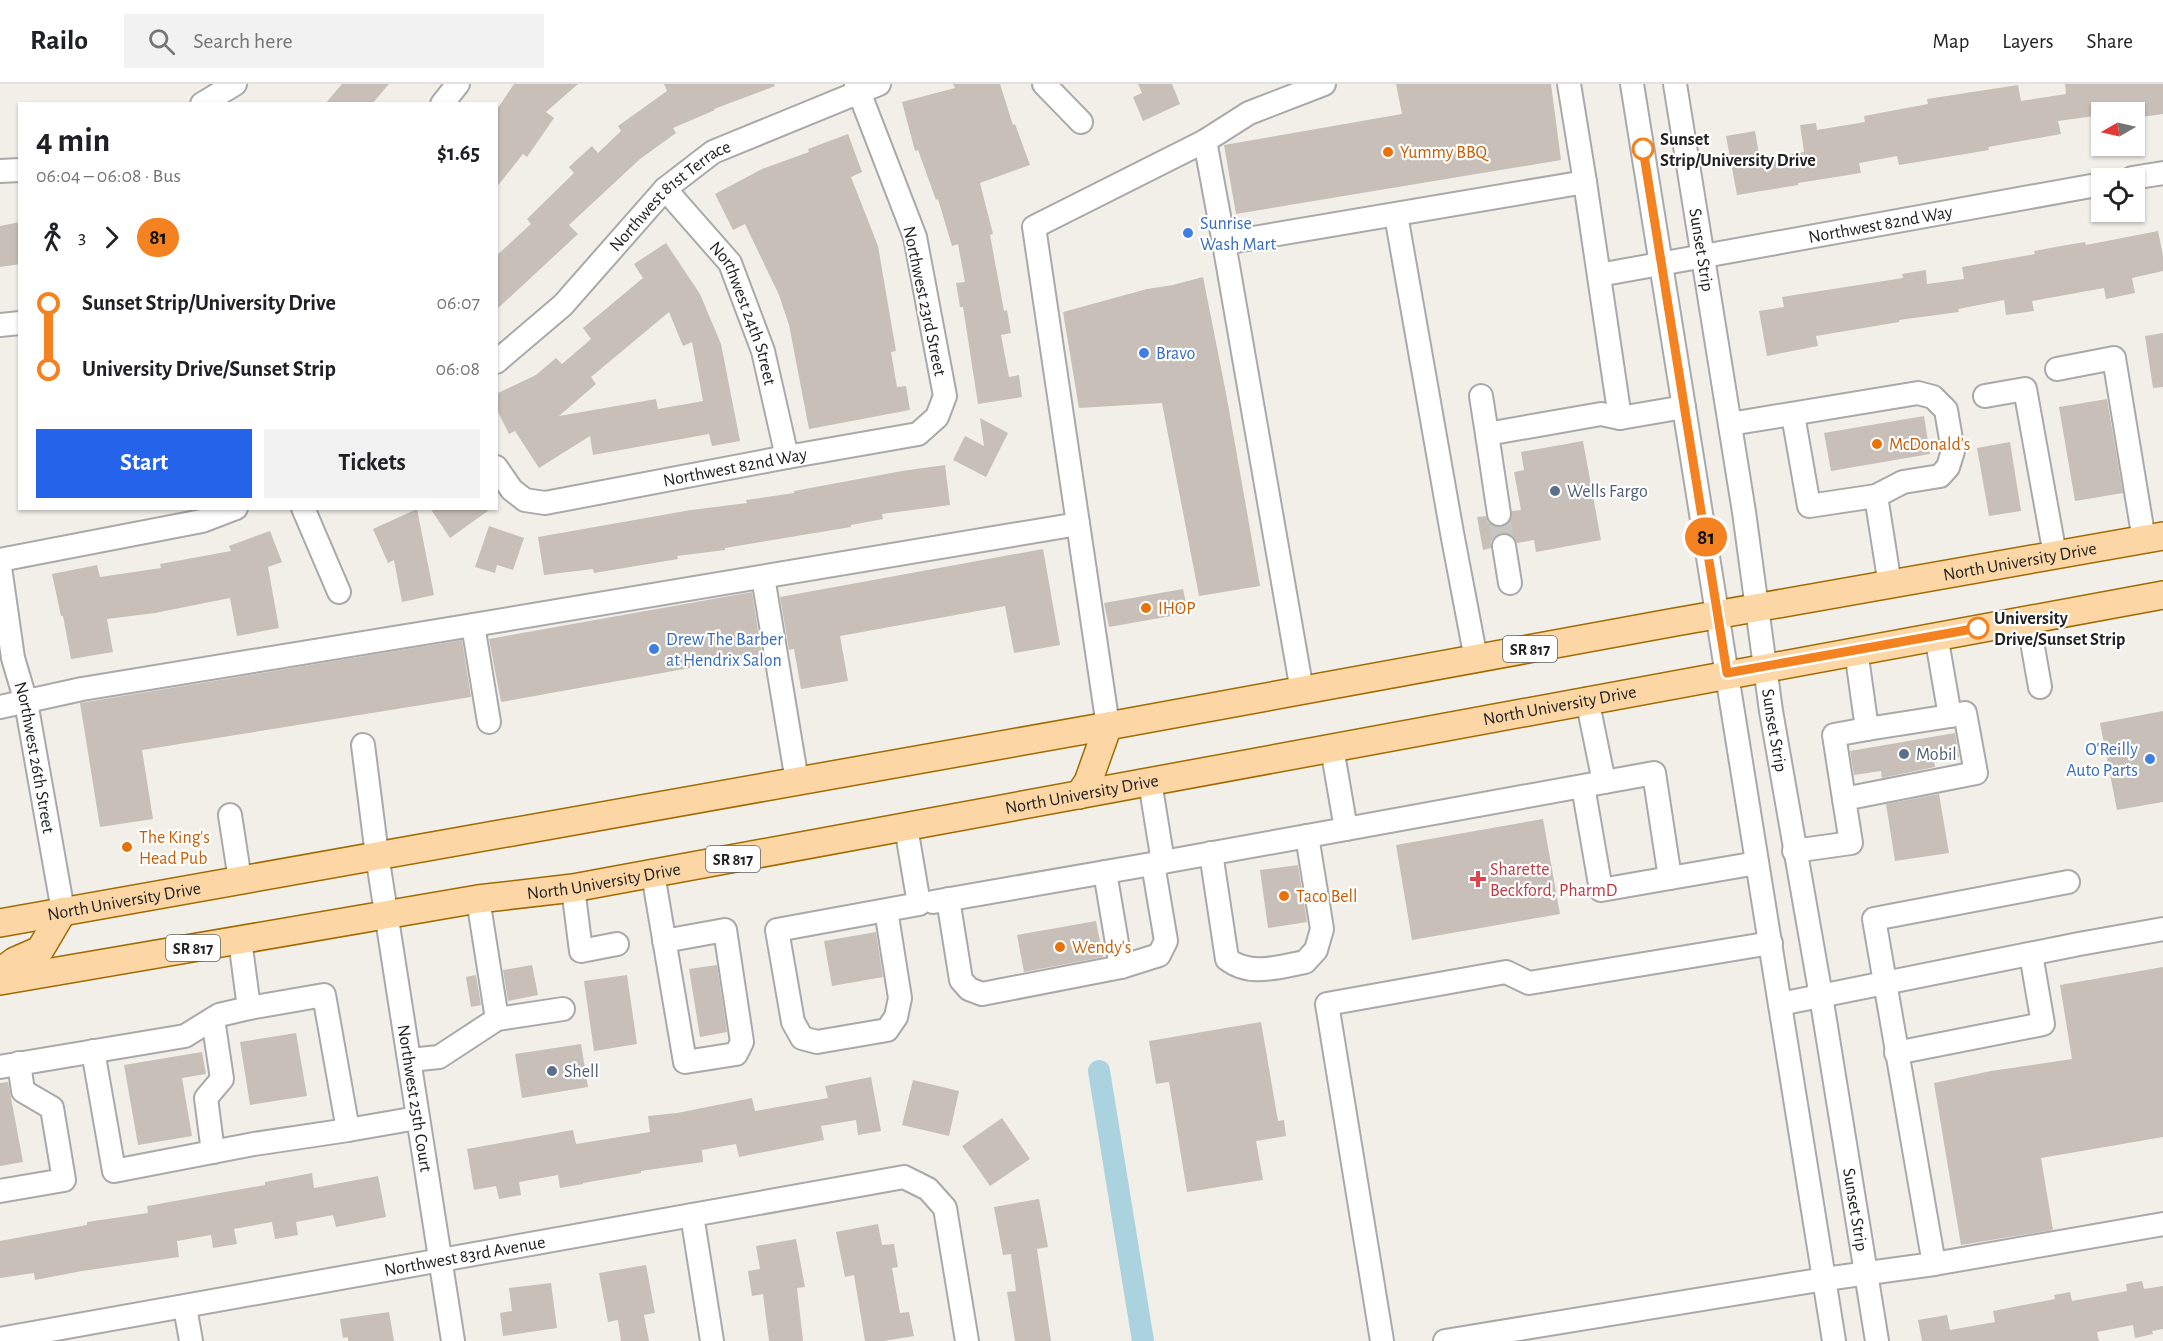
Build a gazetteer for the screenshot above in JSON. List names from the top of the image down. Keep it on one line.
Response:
{"streets":{"main road":["North University Drive","SR 817"],"street":["Northwest 81st Terrace","Northwest 82nd Way","Sunset Strip","Northwest 23rd Street","Northwest 24th Street","Northwest 26th Street","Northwest 25th Court","Northwest 83rd Avenue"]},"crossings":[["Northwest 81st Terrace","Northwest 23rd Street"],["Northwest 81st Terrace","Northwest 24th Street"],["Northwest 82nd Way","Sunset Strip"],["Northwest 82nd Way","Northwest 23rd Street"],["Northwest 82nd Way","Northwest 24th Street"],["Sunset Strip","North University Drive"],["North University Drive","Northwest 26th Street"],["North University Drive","Northwest 25th Court"],["Northwest 25th Court","Northwest 83rd Avenue"]],"places":{"other":["Sunset Strip/University Drive","Yummy BBQ","Sunrise Wash Mart","Bravo","McDonald's","Wells Fargo","IHOP","University Drive/Sunset Strip","Drew The Barber at Hendrix Salon","Mobil","O'Reilly Auto Parts","The King's Head Pub","Taco Bell","Wendy's","Shell"],"health":["Sharette Beckford, PharmD"]},"lines":["bus line 81"],"north":"left","page":{"header":"Railo","search":"Search here","nav":["Map","Layers","Share"],"on_map":"81","heading":["4 min","06:04 – 06:08 · Bus","$1.65"],"legs":["3","81"],"list":[{"name":"Sunset Strip/University Drive","value":"06:07"},{"name":"University Drive/Sunset Strip","value":"06:08"}],"buttons":["Start","Tickets"]}}
